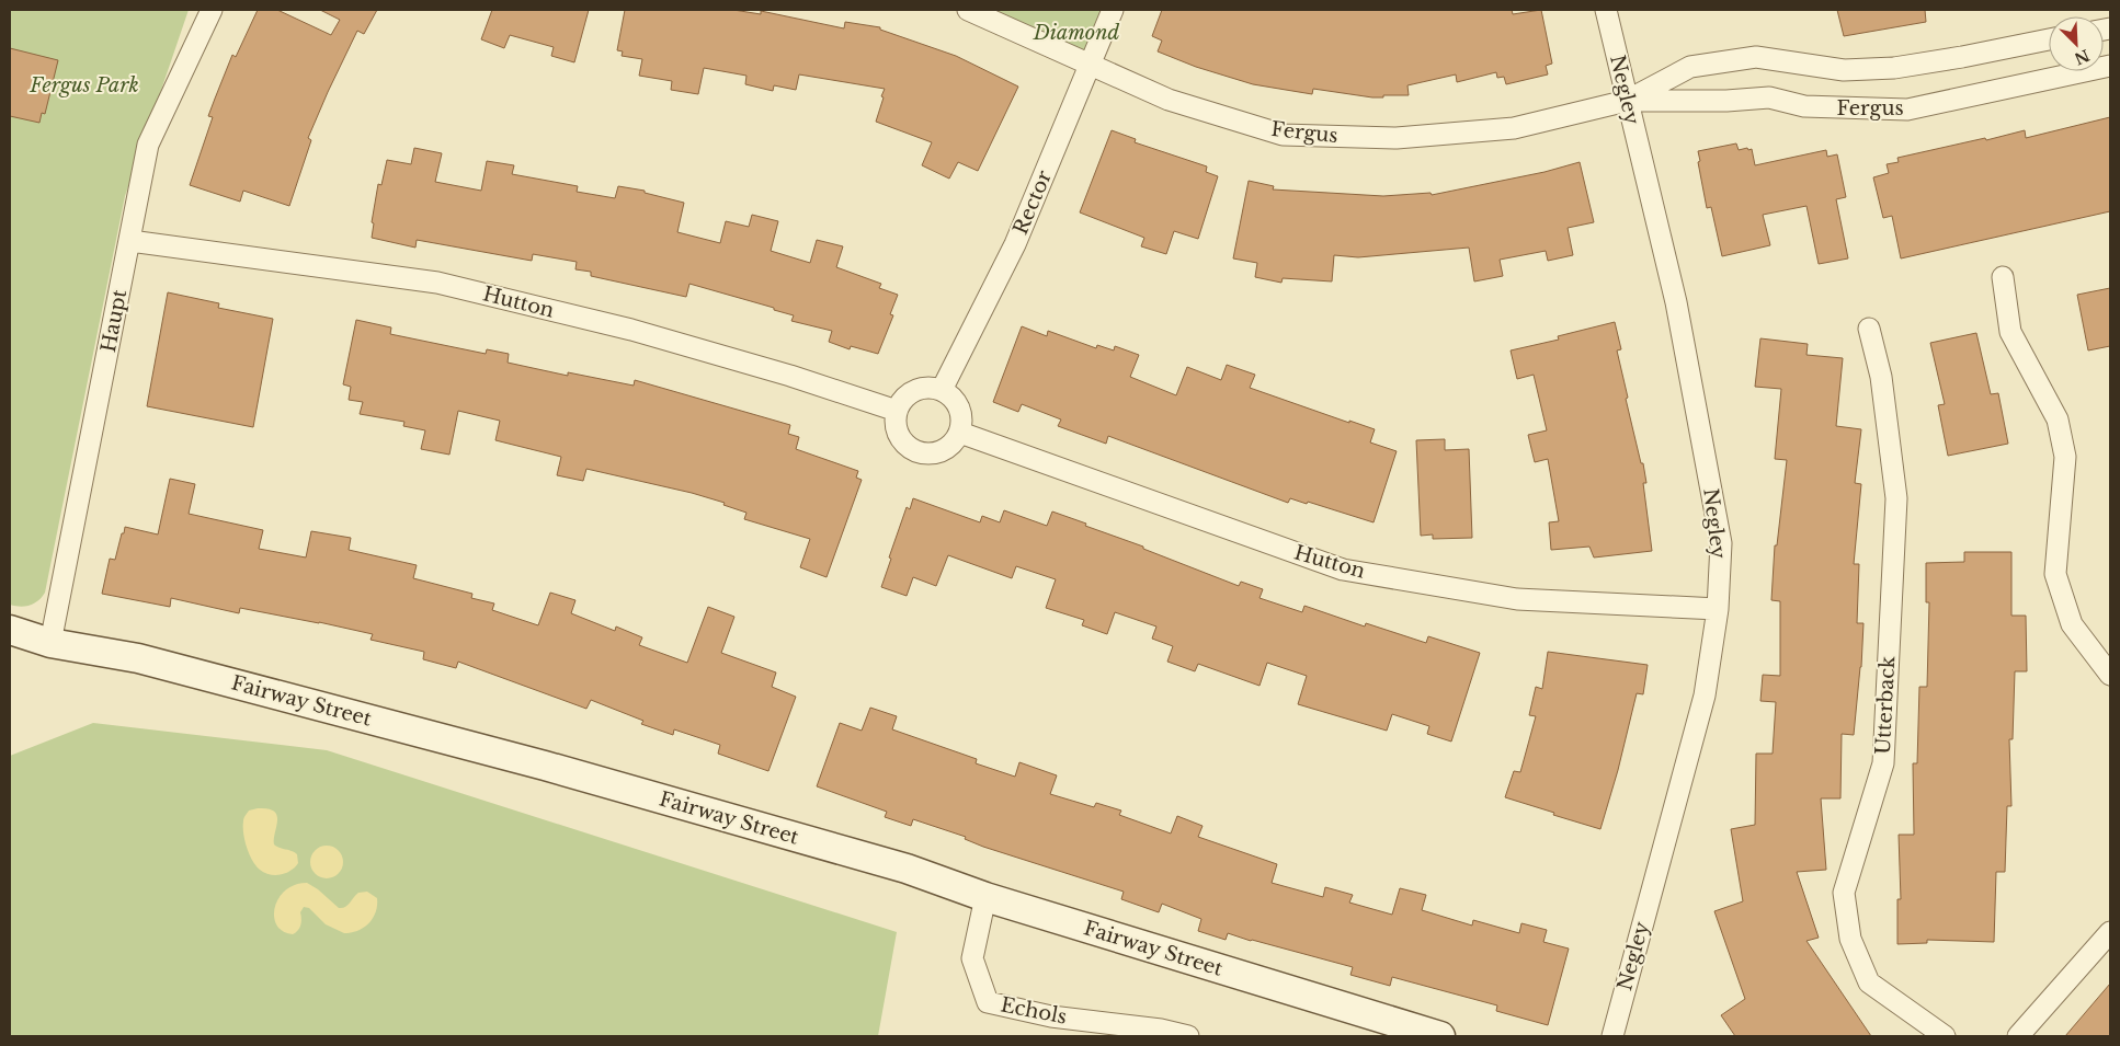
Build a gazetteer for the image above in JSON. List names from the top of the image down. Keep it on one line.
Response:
{"streets":{"street":["Negley","Fergus","Rector","Hutton","Haupt","Fairway Street","Utterback","Echols"]},"crossings":[["Negley","Fergus"],["Negley","Hutton"],["Fergus","Rector"],["Rector","Hutton"],["Hutton","Haupt"],["Haupt","Fairway Street"],["Fairway Street","Echols"]],"parks":["Diamond","Fergus Park"],"north":"bottom right"}
